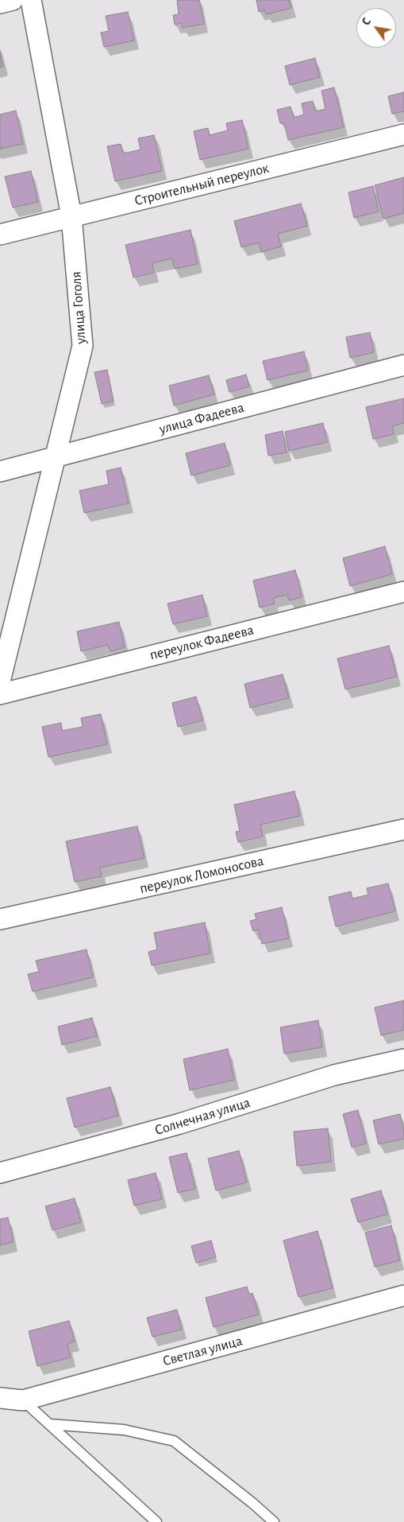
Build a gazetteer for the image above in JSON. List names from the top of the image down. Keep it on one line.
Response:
{"streets":{"street":["Строительный переулок","улица Гоголя","улица Фадеева","переулок Фадеева","переулок Ломоносова","Солнечная улица","Светлая улица"]},"crossings":[["Строительный переулок","улица Гоголя"],["улица Гоголя","улица Фадеева"]],"north":"top left"}
